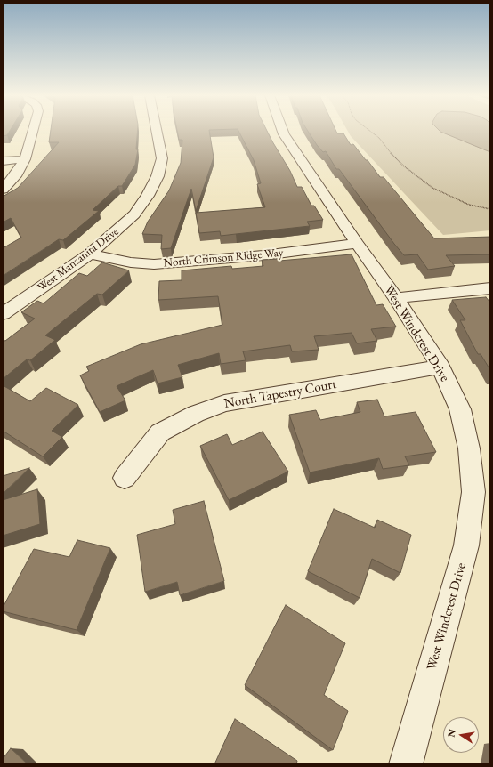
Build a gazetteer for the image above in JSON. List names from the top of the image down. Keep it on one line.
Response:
{"streets":{"street":["North Crimson Ridge Way","West Manzanita Drive","West Windcrest Drive","North Tapestry Court"]},"crossings":[["North Crimson Ridge Way","West Manzanita Drive"],["North Crimson Ridge Way","West Windcrest Drive"],["West Windcrest Drive","North Tapestry Court"]],"north":"left"}
